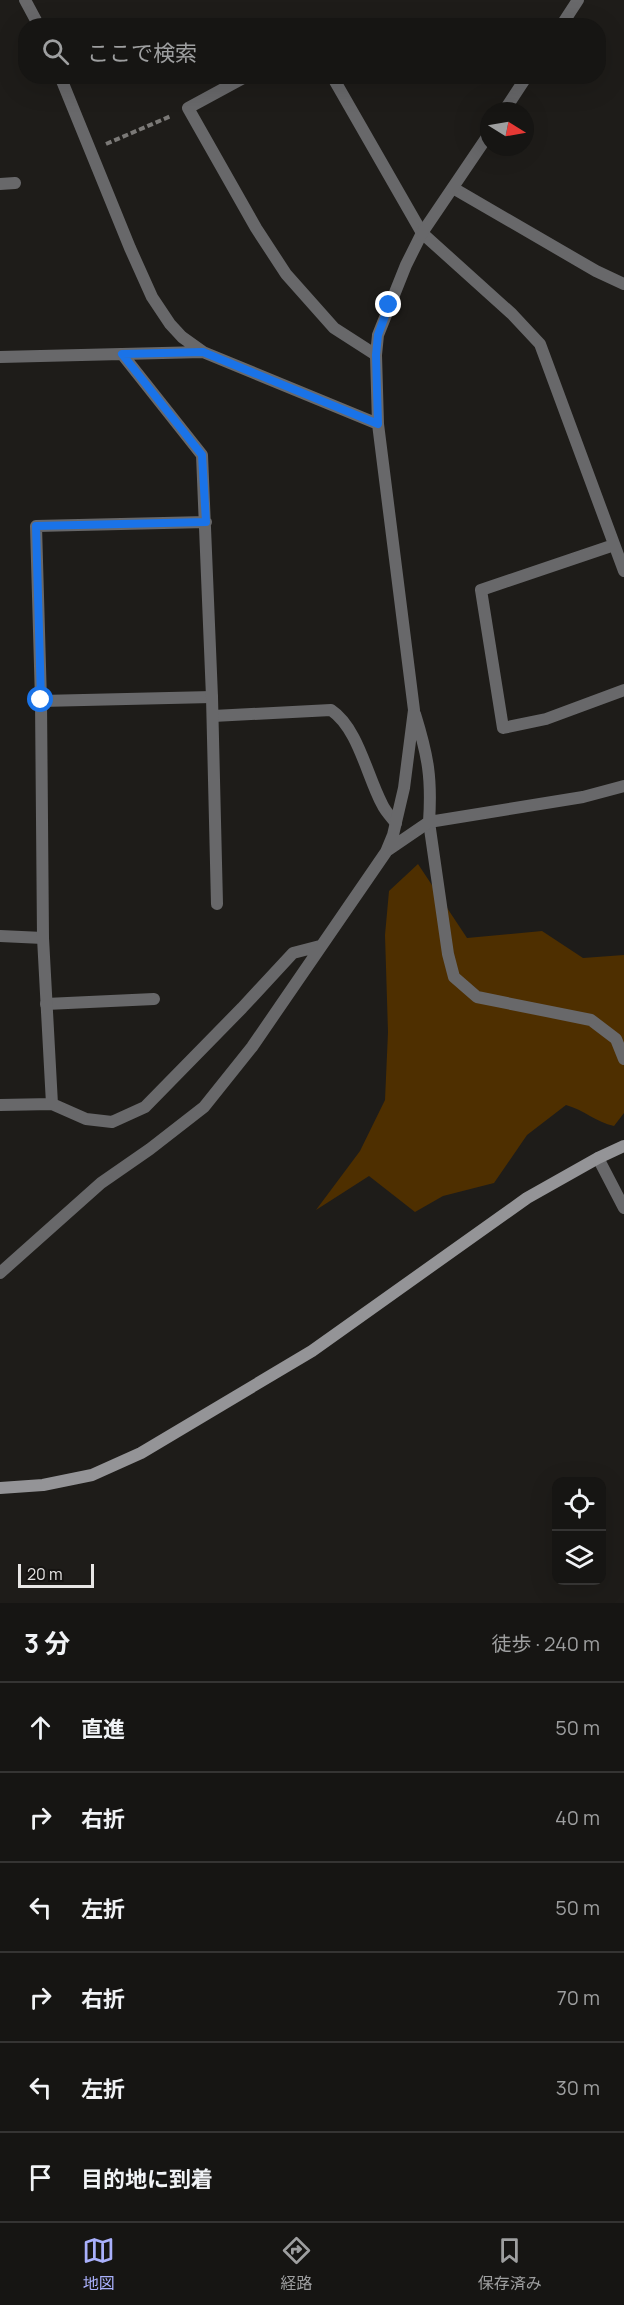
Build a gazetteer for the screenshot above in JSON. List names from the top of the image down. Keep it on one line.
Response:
{"scale_bar":"20 m","north":"right","page":{"search":"ここで検索","scale":"20 m","heading":["3 分","徒歩 · 240 m"],"list":[["直進","50 m"],["右折","40 m"],["左折","50 m"],["右折","70 m"],["左折","30 m"],"目的地に到着"],"nav":["地図","経路","保存済み"]}}
